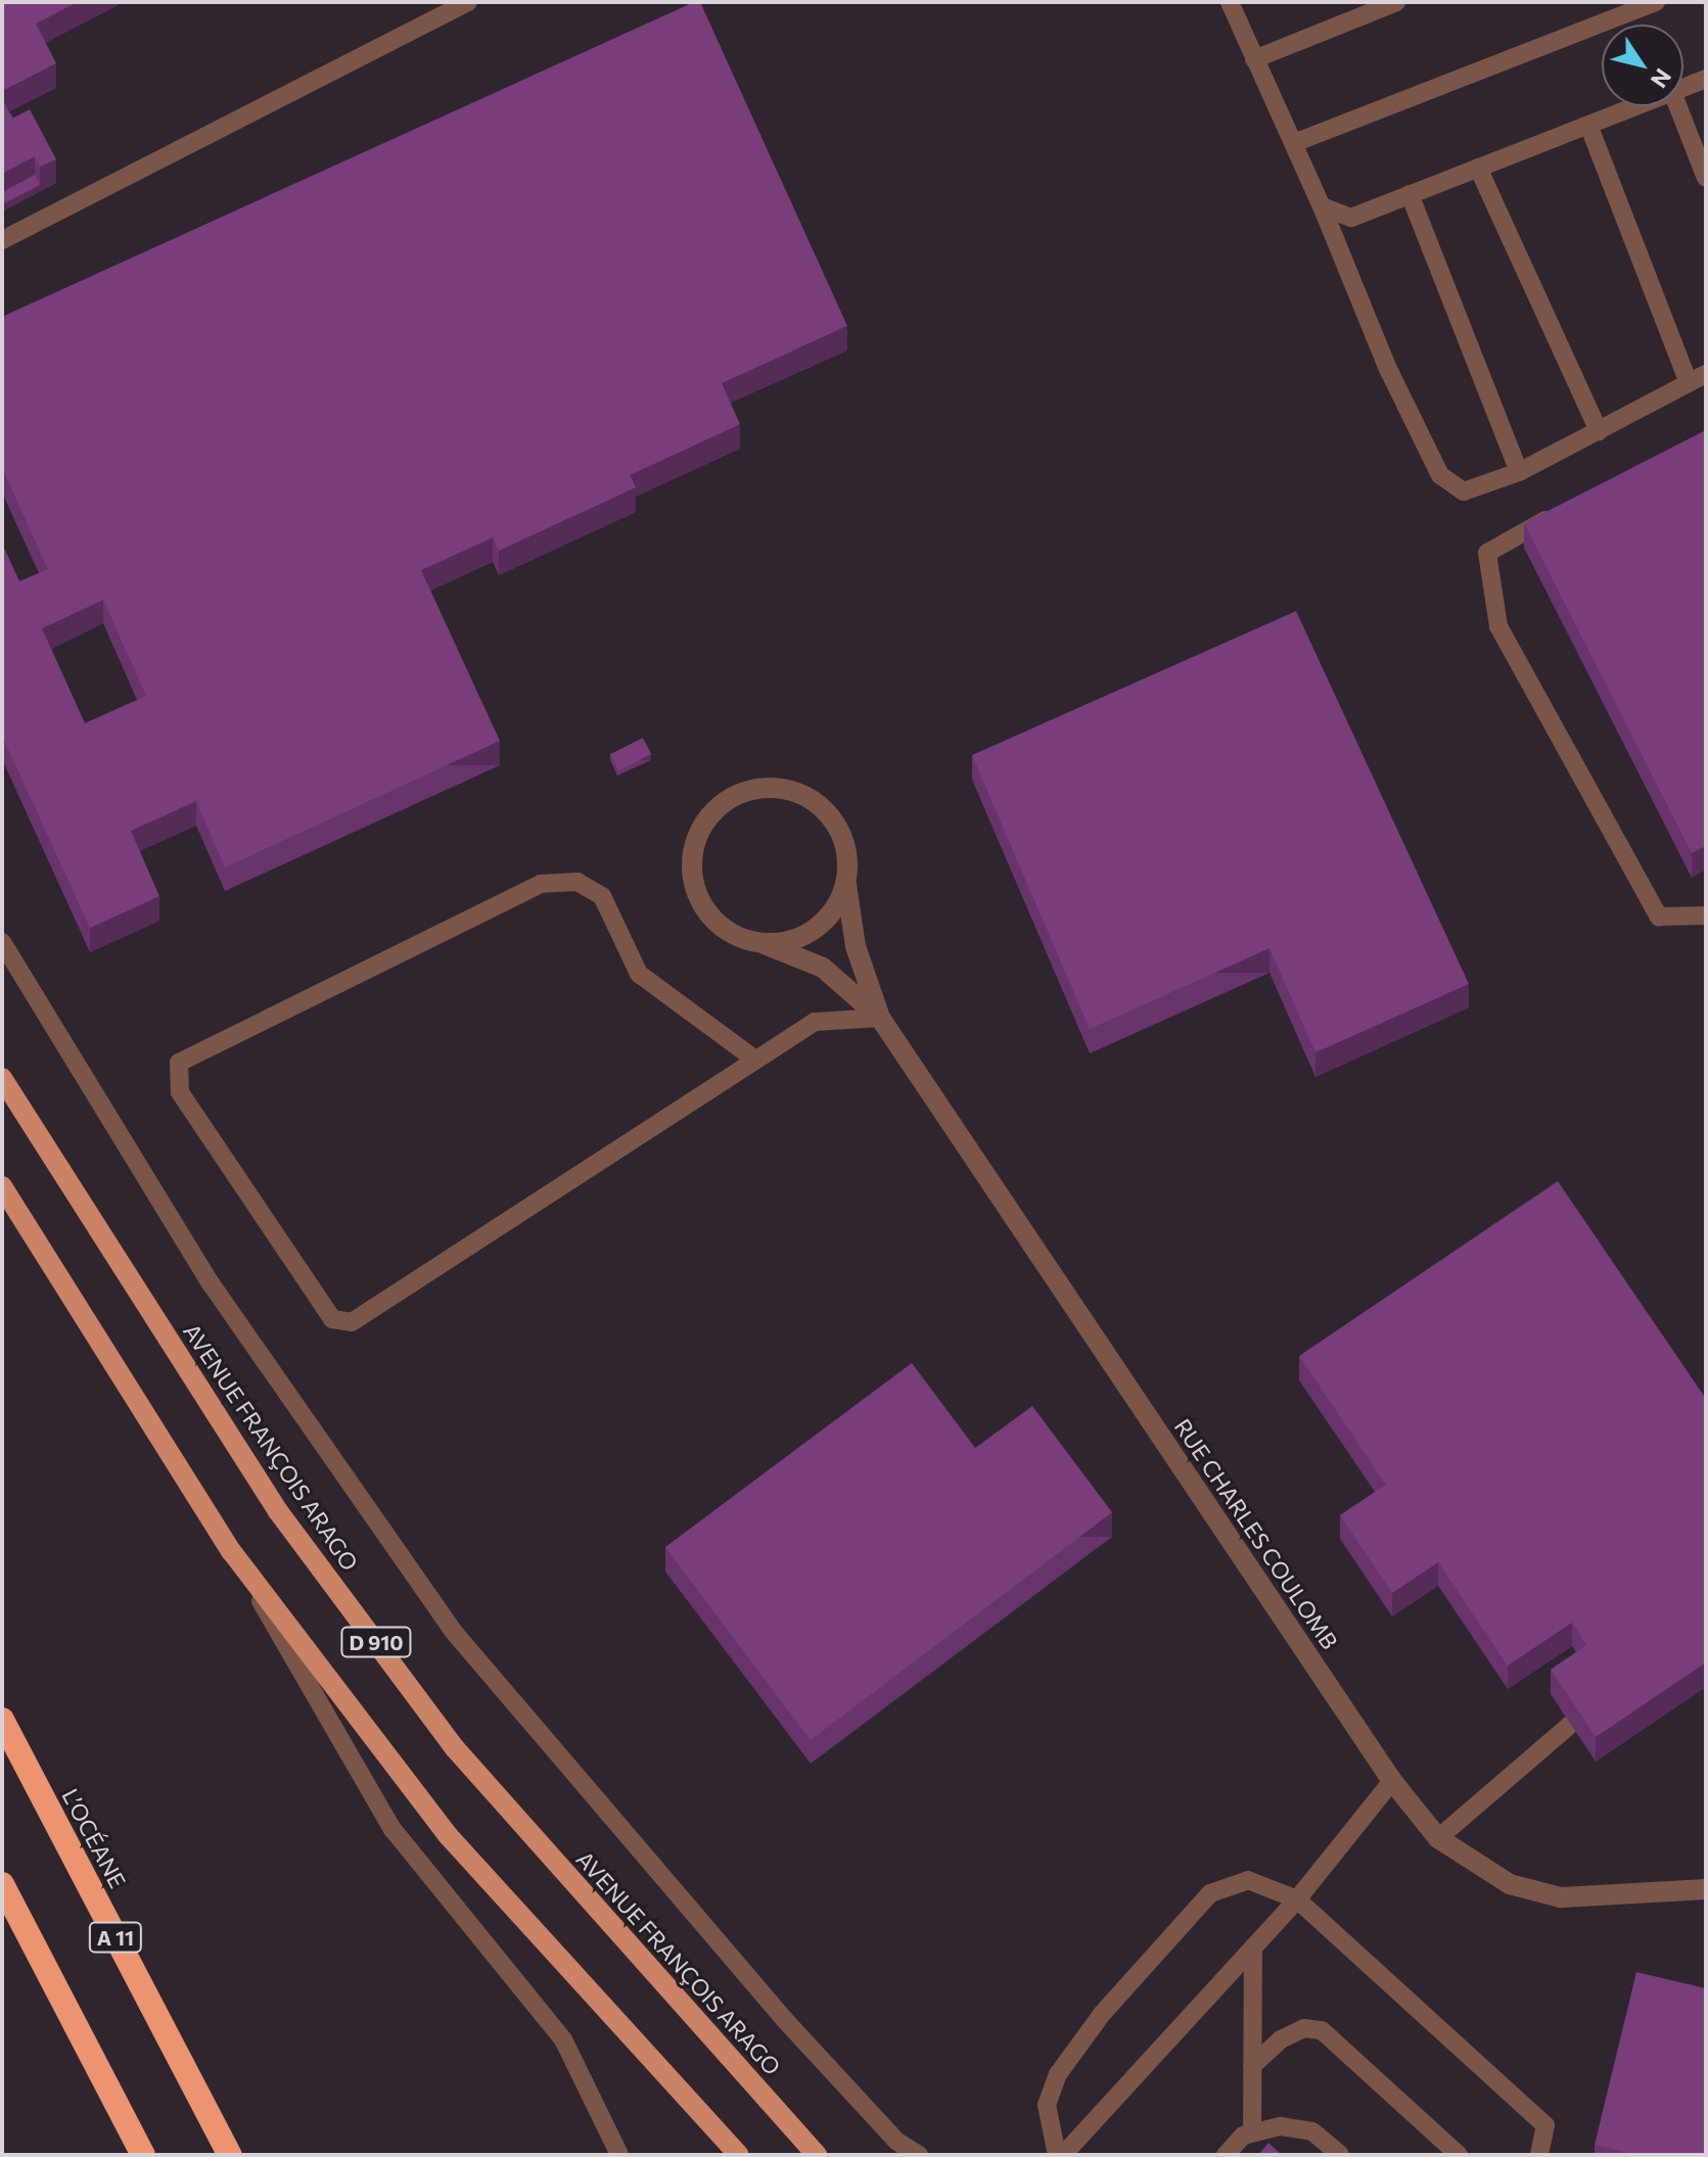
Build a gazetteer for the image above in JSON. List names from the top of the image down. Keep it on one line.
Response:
{"streets":{"highway":["L’OCÉANE","A 11"],"main road":["AVENUE FRANÇOIS ARAGO","D 910"],"street":["RUE CHARLES COULOMB"]},"north":"bottom right"}
